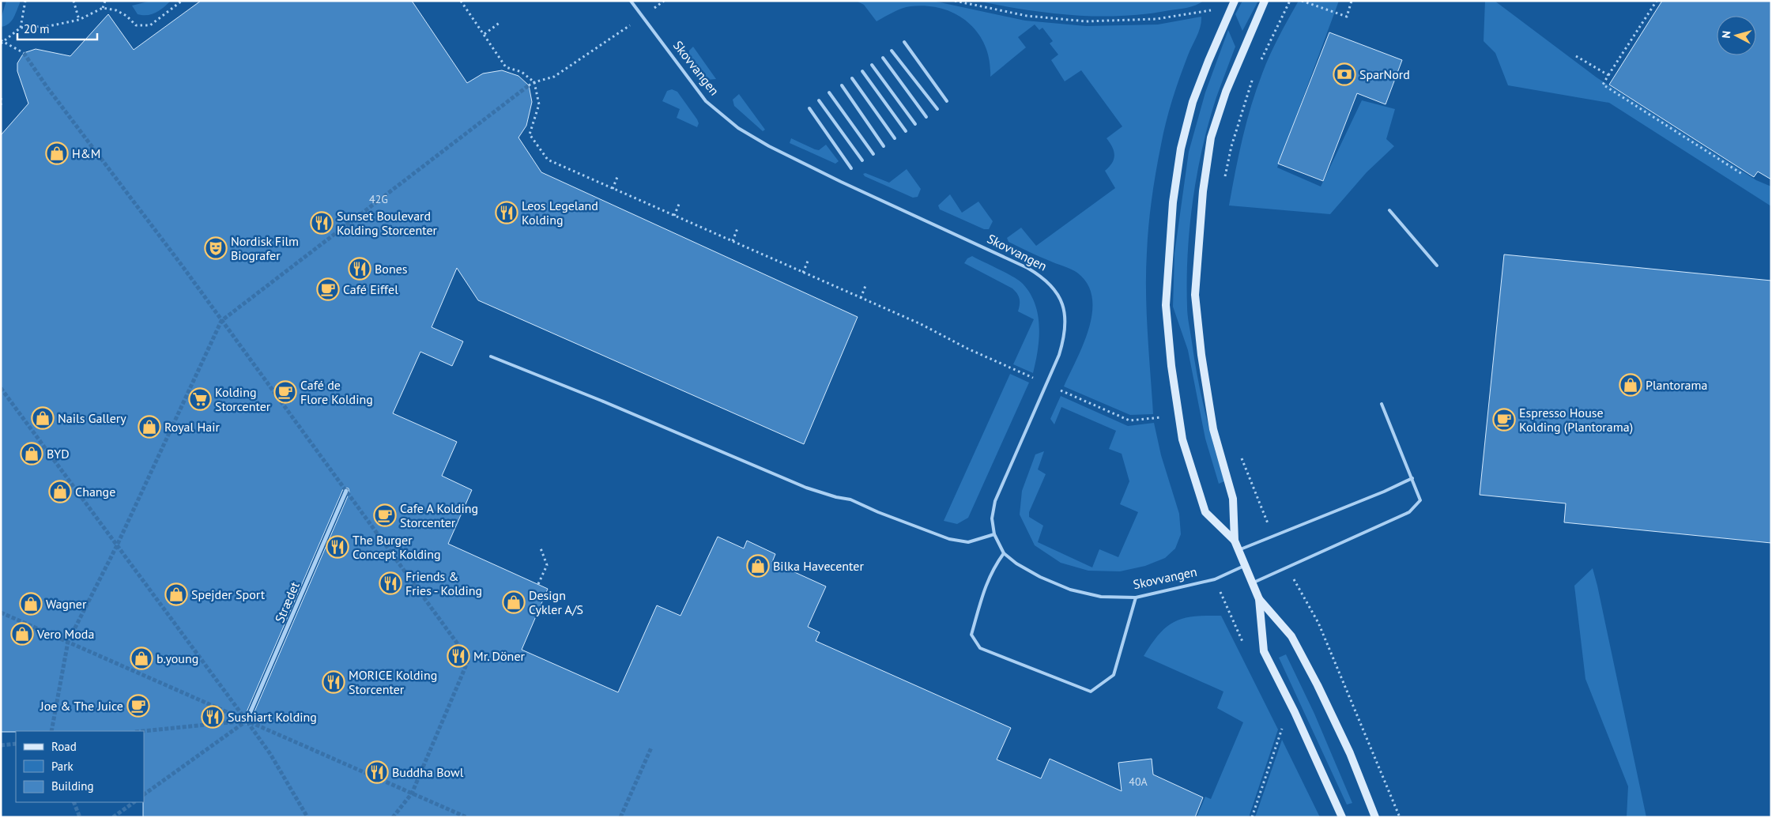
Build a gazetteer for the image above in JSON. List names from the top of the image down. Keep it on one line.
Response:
{"streets":{"street":["Strædet"],"lane":["Skovvangen"]},"places":{"bank":["SparNord"],"shop":["H&M","Plantorama","Nails Gallery","Royal Hair","BYD","Change","Bilka Havecenter","Spejder Sport","Design Cykler A/S","Wagner","Vero Moda","b.young"],"restaurant":["Leos Legeland Kolding","Sunset Boulevard Kolding Storcenter","Bones","The Burger Concept Kolding","Friends & Fries - Kolding","Mr. Döner","MORICE Kolding Storcenter","Sushiart Kolding","Buddha Bowl"],"theatre":["Nordisk Film Biografer"],"cafe":["Café Eiffel","Café de Flore Kolding","Espresso House Kolding (Plantorama)","Cafe A Kolding Storcenter","Joe & The Juice"],"supermarket":["Kolding Storcenter"]},"house_numbers":["42G","40A"],"legend":["Road","Park","Building"],"scale_bar":"20 m","north":"left"}
